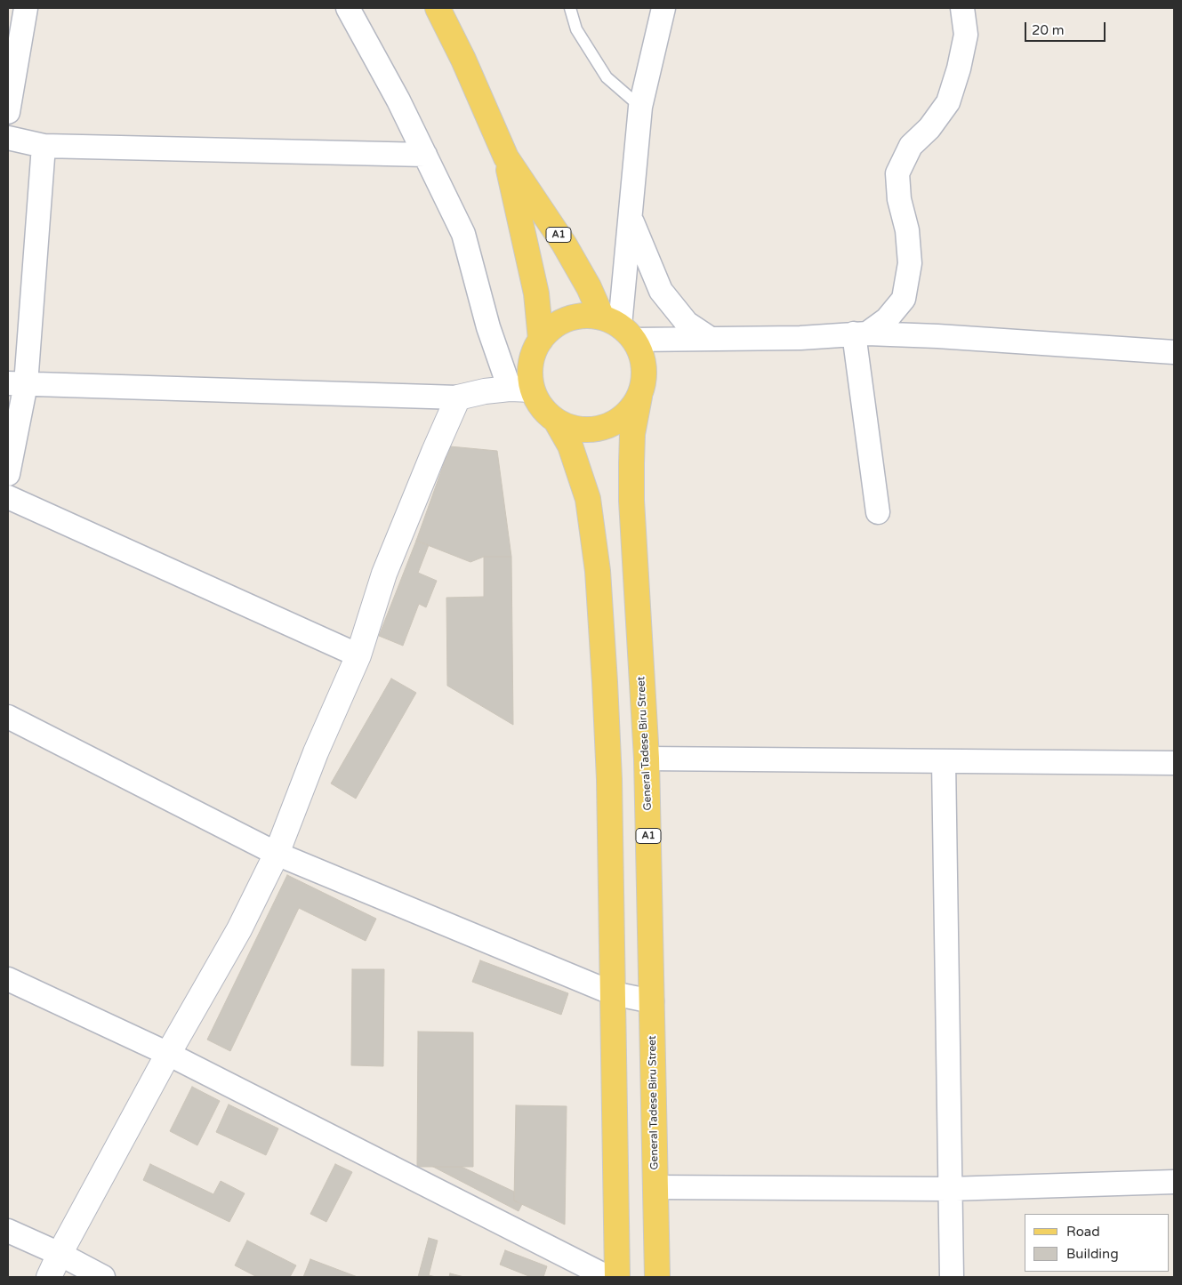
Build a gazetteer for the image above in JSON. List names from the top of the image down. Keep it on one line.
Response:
{"streets":{"main road":["A1","General Tadese Biru Street"]},"crossings":[["A1","General Tadese Biru Street"]],"legend":["Road","Building"],"scale_bar":"20 m"}
